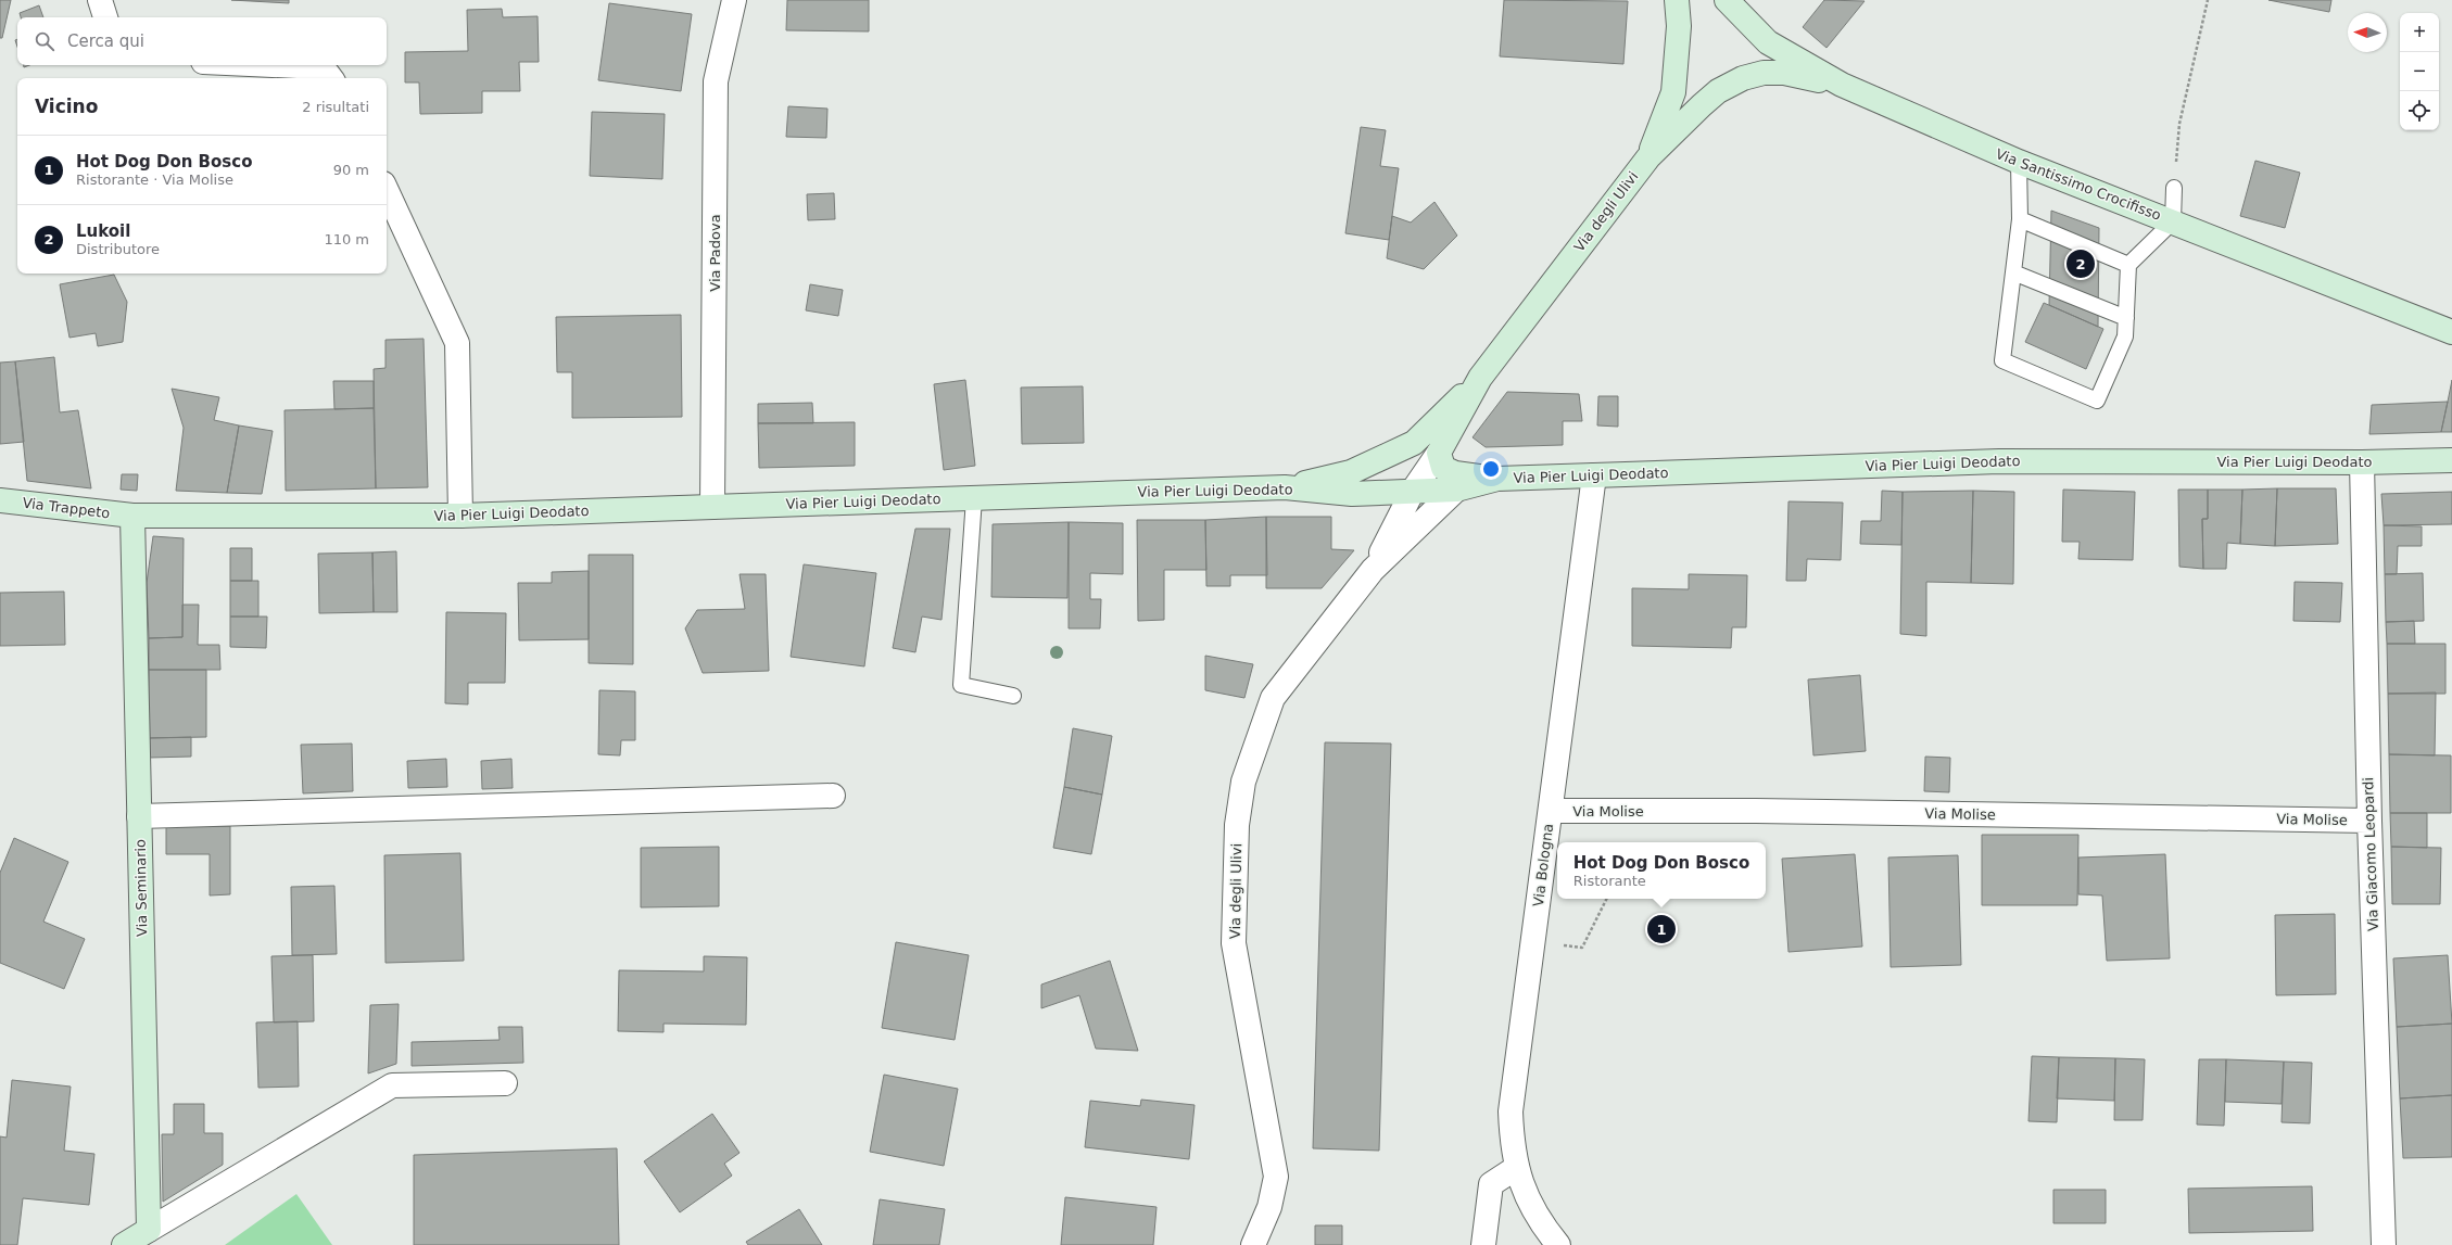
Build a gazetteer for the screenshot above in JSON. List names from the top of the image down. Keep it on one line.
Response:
{"streets":{"street":["Via Santissimo Crocifisso","Via degli Ulivi","Via Padova","Via Pier Luigi Deodato","Via Trappeto","Via Molise","Via Giacomo Leopardi","Via Bologna","Via Seminario"]},"crossings":[["Via Santissimo Crocifisso","Via degli Ulivi"],["Via Padova","Via Pier Luigi Deodato"],["Via Pier Luigi Deodato","Via Trappeto"],["Via Pier Luigi Deodato","Via Giacomo Leopardi"],["Via Pier Luigi Deodato","Via Bologna"],["Via Pier Luigi Deodato","Via Seminario"],["Via Trappeto","Via Seminario"],["Via Molise","Via Giacomo Leopardi"],["Via Molise","Via Bologna"]],"north":"left","page":{"map_buttons":["+","−"],"search":"Cerca qui","heading":["Vicino","2 risultati"],"list":[{"mark":"1","name":"Hot Dog Don Bosco","note":"Ristorante · Via Molise","value":"90 m"},{"mark":"2","name":"Lukoil","note":"Distributore","value":"110 m"}],"pins":["2","1"],"popup":["Hot Dog Don Bosco","Ristorante"]}}
